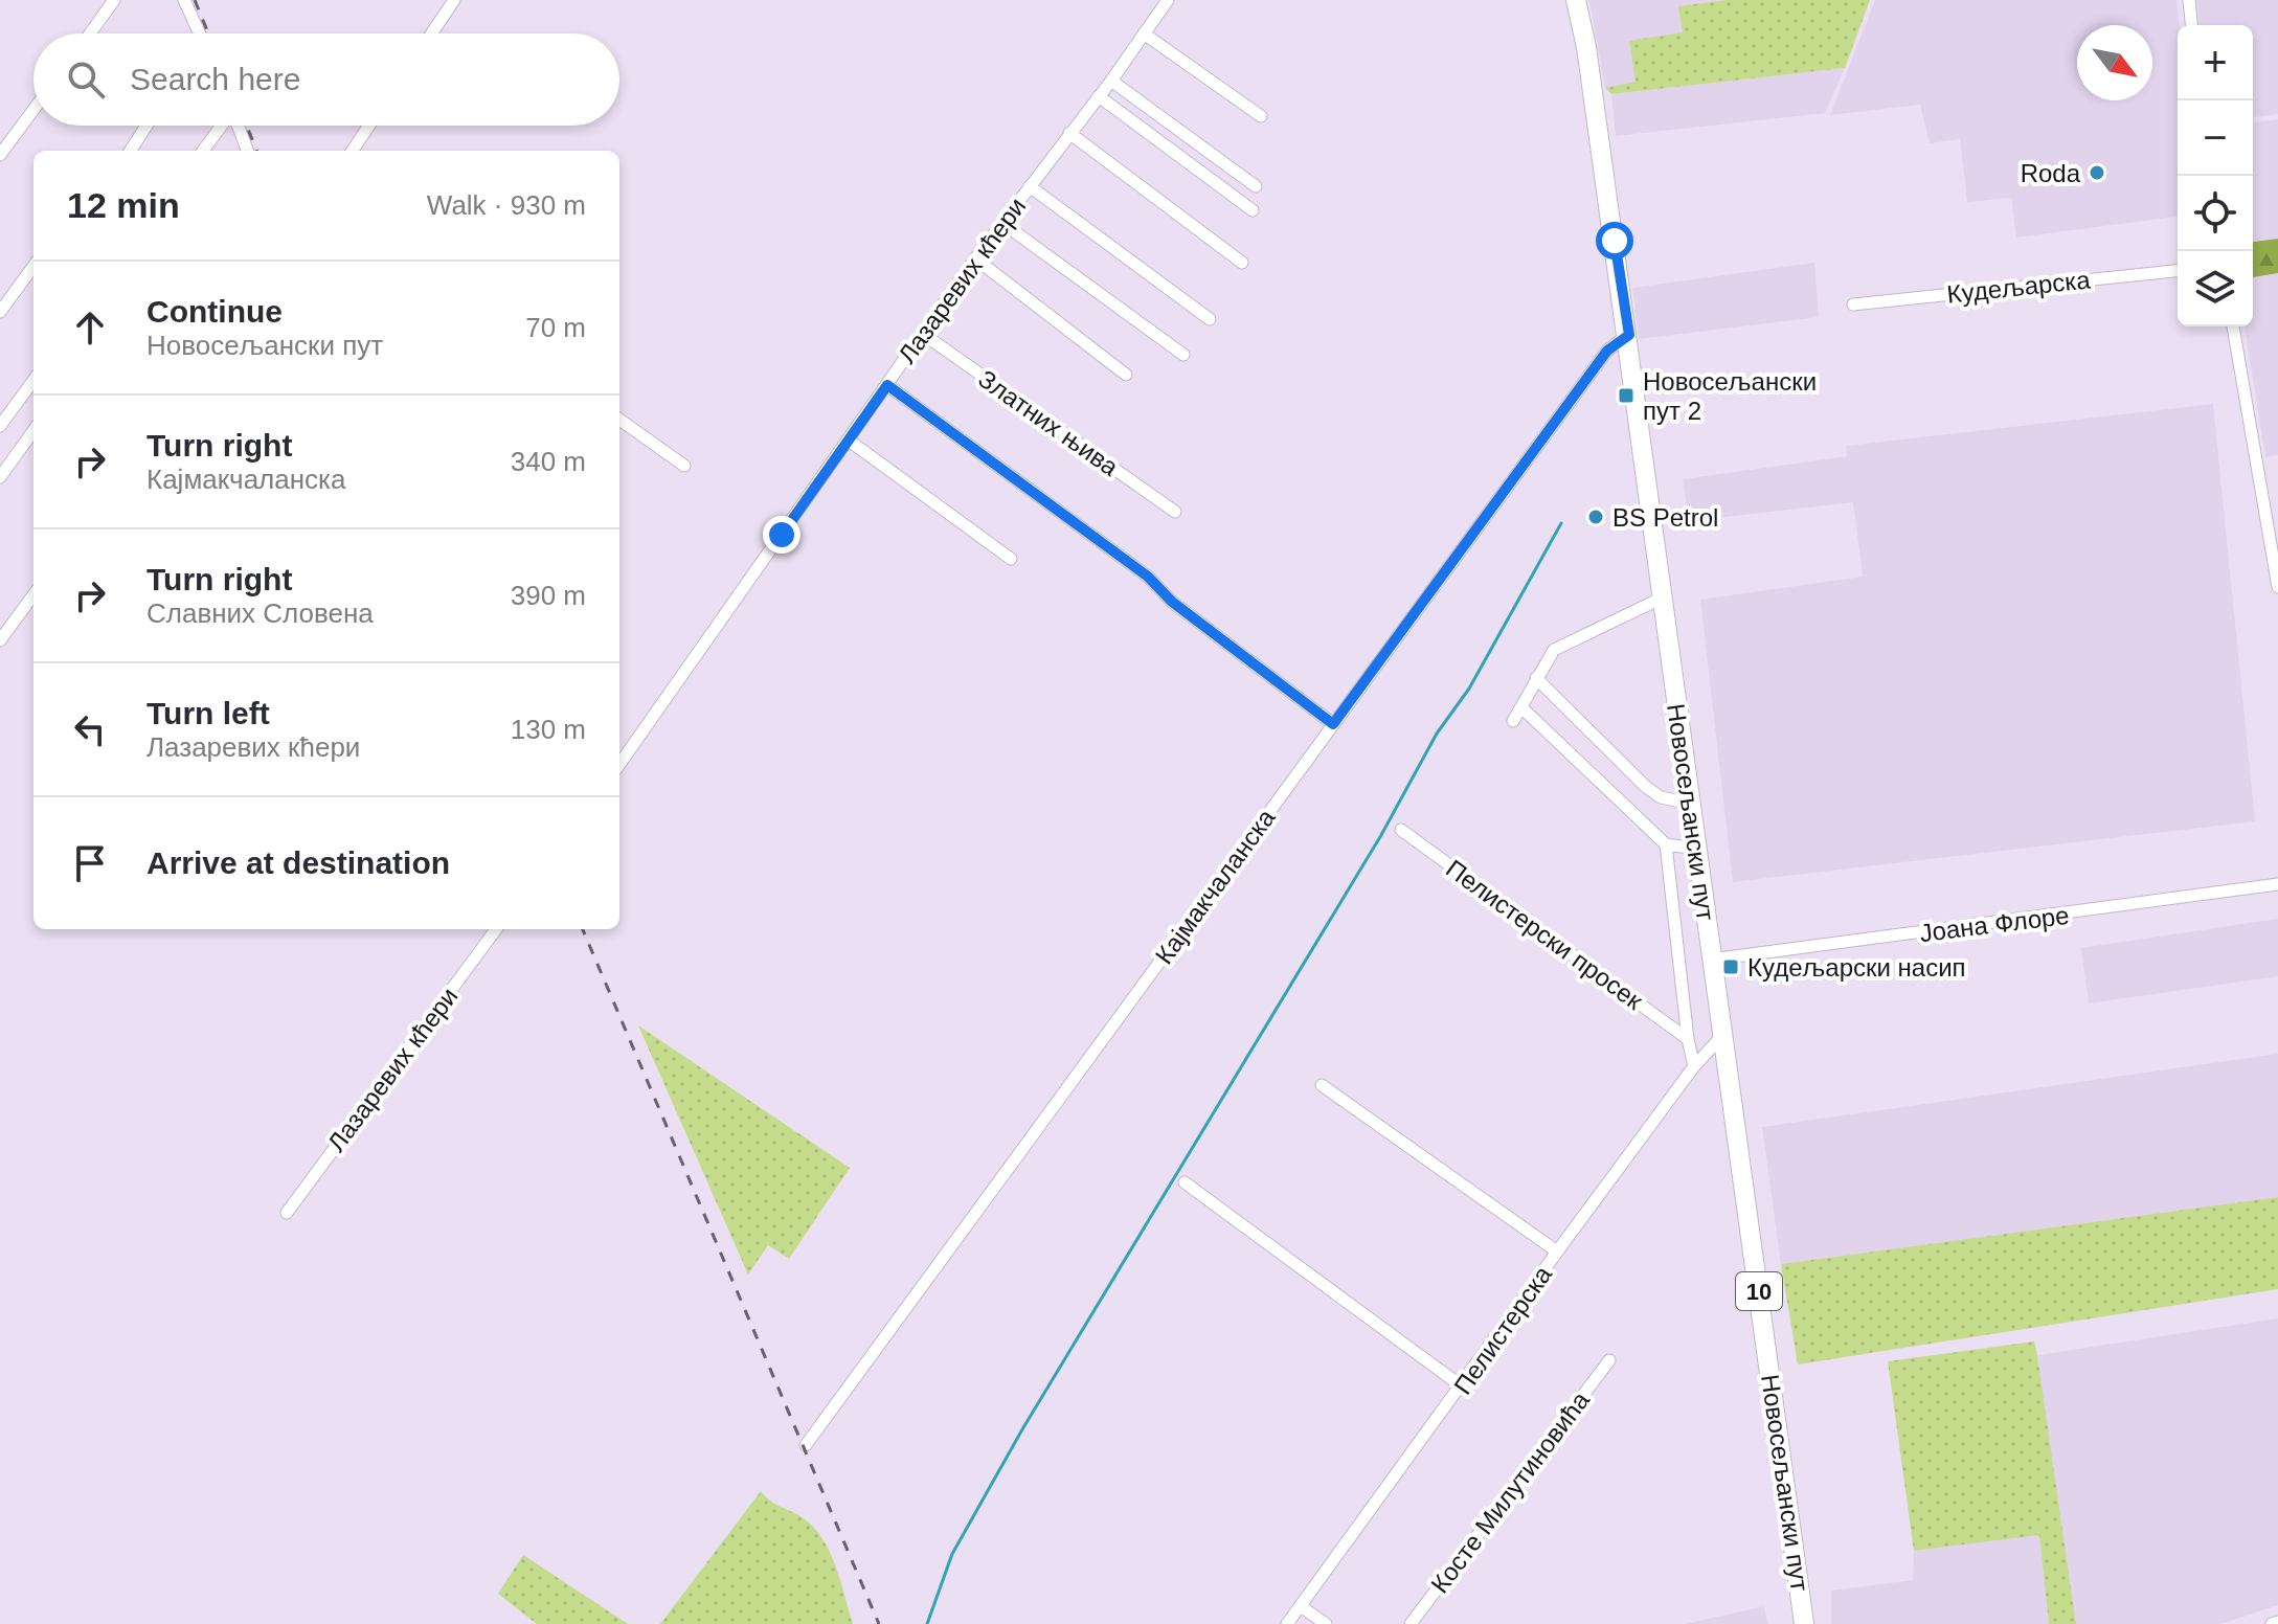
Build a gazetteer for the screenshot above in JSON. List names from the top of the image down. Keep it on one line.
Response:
{"streets":{"main road":["Новосељански пут","10"],"street":["Лазаревих кћери","Кудељарска","Златних њива","Кајмакчаланска","Јоана Флоре","Пелистерски просек","Пелистерска","Косте Милутиновића"]},"crossings":[["Лазаревих кћери","Златних њива"],["Новосељански пут","Кајмакчаланска"],["Новосељански пут","Јоана Флоре"],["Новосељански пут","Пелистерска"]],"places":{"other":["Roda","BS Petrol"],"transit":["Новосељански пут 2","Кудељарски насип"]},"north":"bottom right","page":{"map_buttons":["+","−"],"search":"Search here","heading":["12 min","Walk · 930 m"],"list":[["Continue","Новосељански пут","70 m"],["Turn right","Кајмакчаланска","340 m"],["Turn right","Славних Словена","390 m"],["Turn left","Лазаревих кћери","130 m"],"Arrive at destination"]}}
